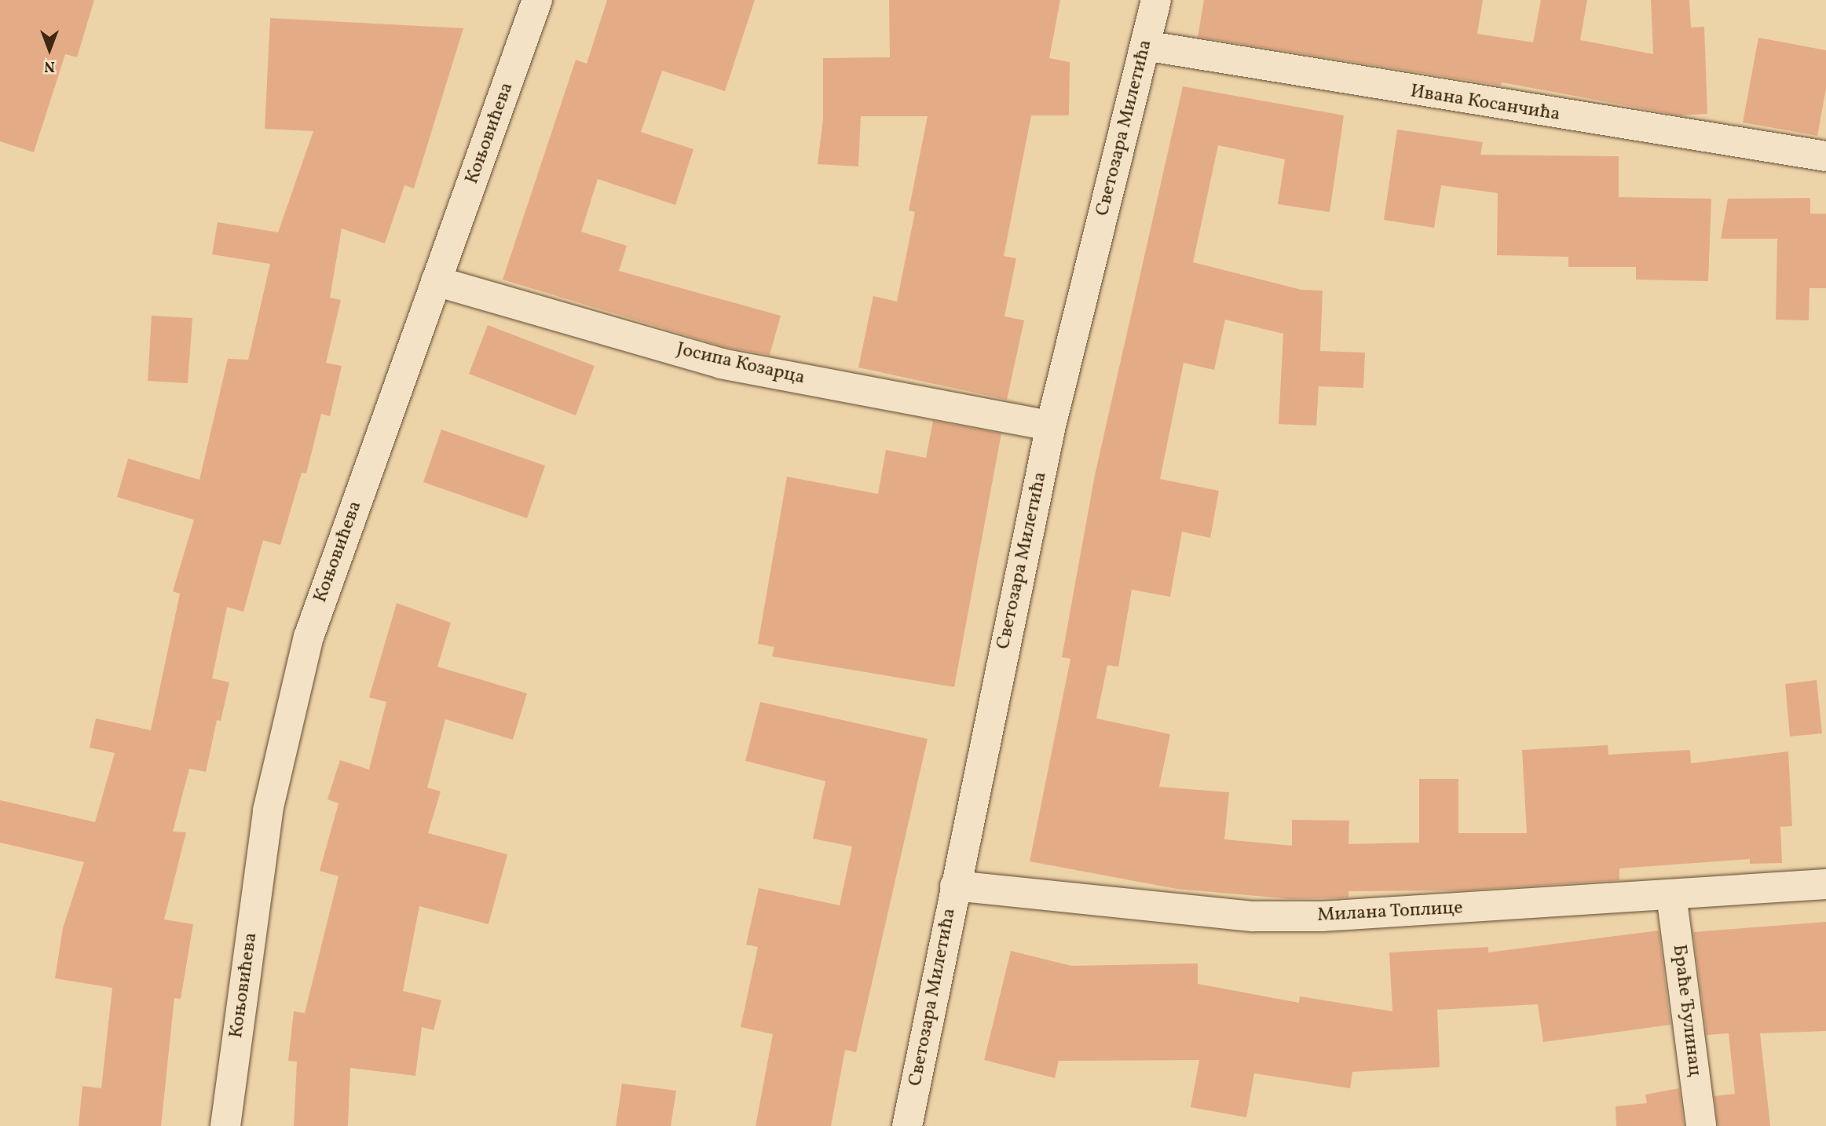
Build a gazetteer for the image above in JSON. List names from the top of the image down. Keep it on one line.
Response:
{"streets":{"street":["Ивана Косанчића","Светозара Милетића","Коњовићева","Јосипа Козарца","Милана Топлице","Браће Ђулинац"]},"crossings":[["Ивана Косанчића","Светозара Милетића"],["Светозара Милетића","Јосипа Козарца"],["Светозара Милетића","Милана Топлице"],["Коњовићева","Јосипа Козарца"],["Милана Топлице","Браће Ђулинац"]],"north":"bottom"}
